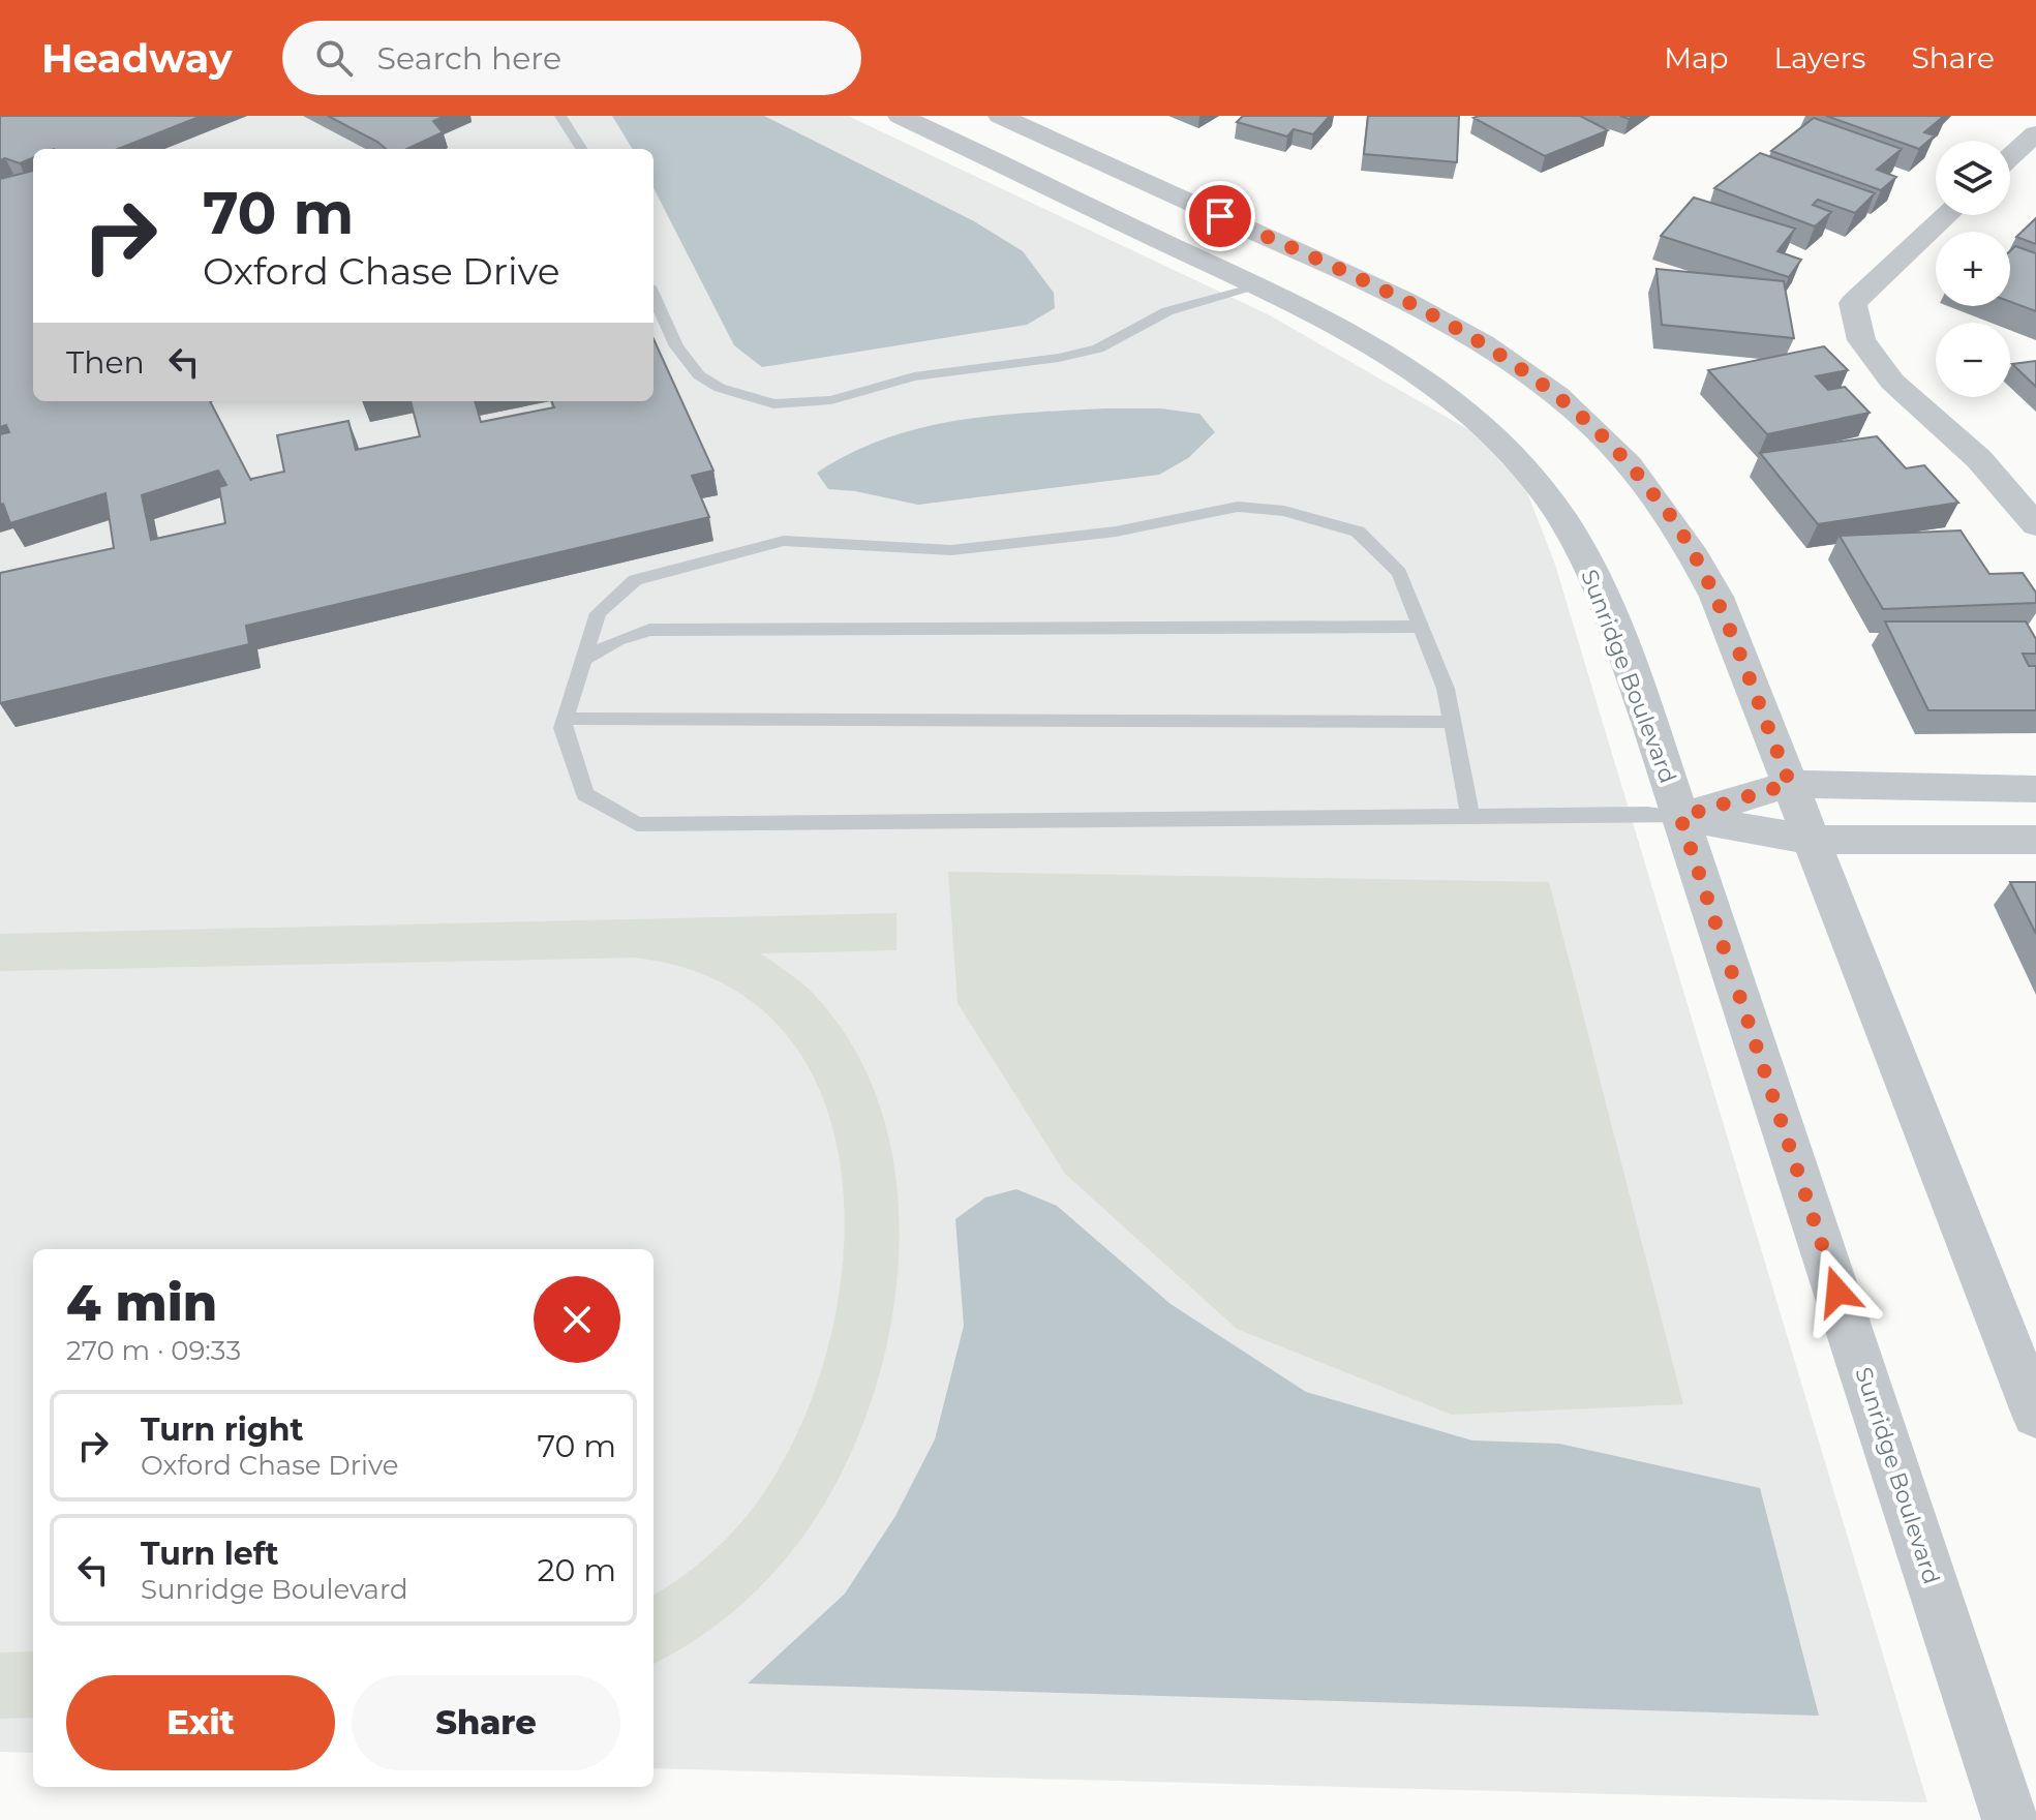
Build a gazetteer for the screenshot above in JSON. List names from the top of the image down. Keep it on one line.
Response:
{"streets":{"street":["Sunridge Boulevard"]},"page":{"header":"Headway","search":"Search here","nav":["Map","Layers","Share"],"map_buttons":["+","−"],"turn":["70 m","Oxford Chase Drive"],"then":"Then","heading":["4 min","270 m · 09:33"],"list":[{"name":"Turn right","note":"Oxford Chase Drive","value":"70 m"},{"name":"Turn left","note":"Sunridge Boulevard","value":"20 m"}],"buttons":["Exit","Share"]}}
